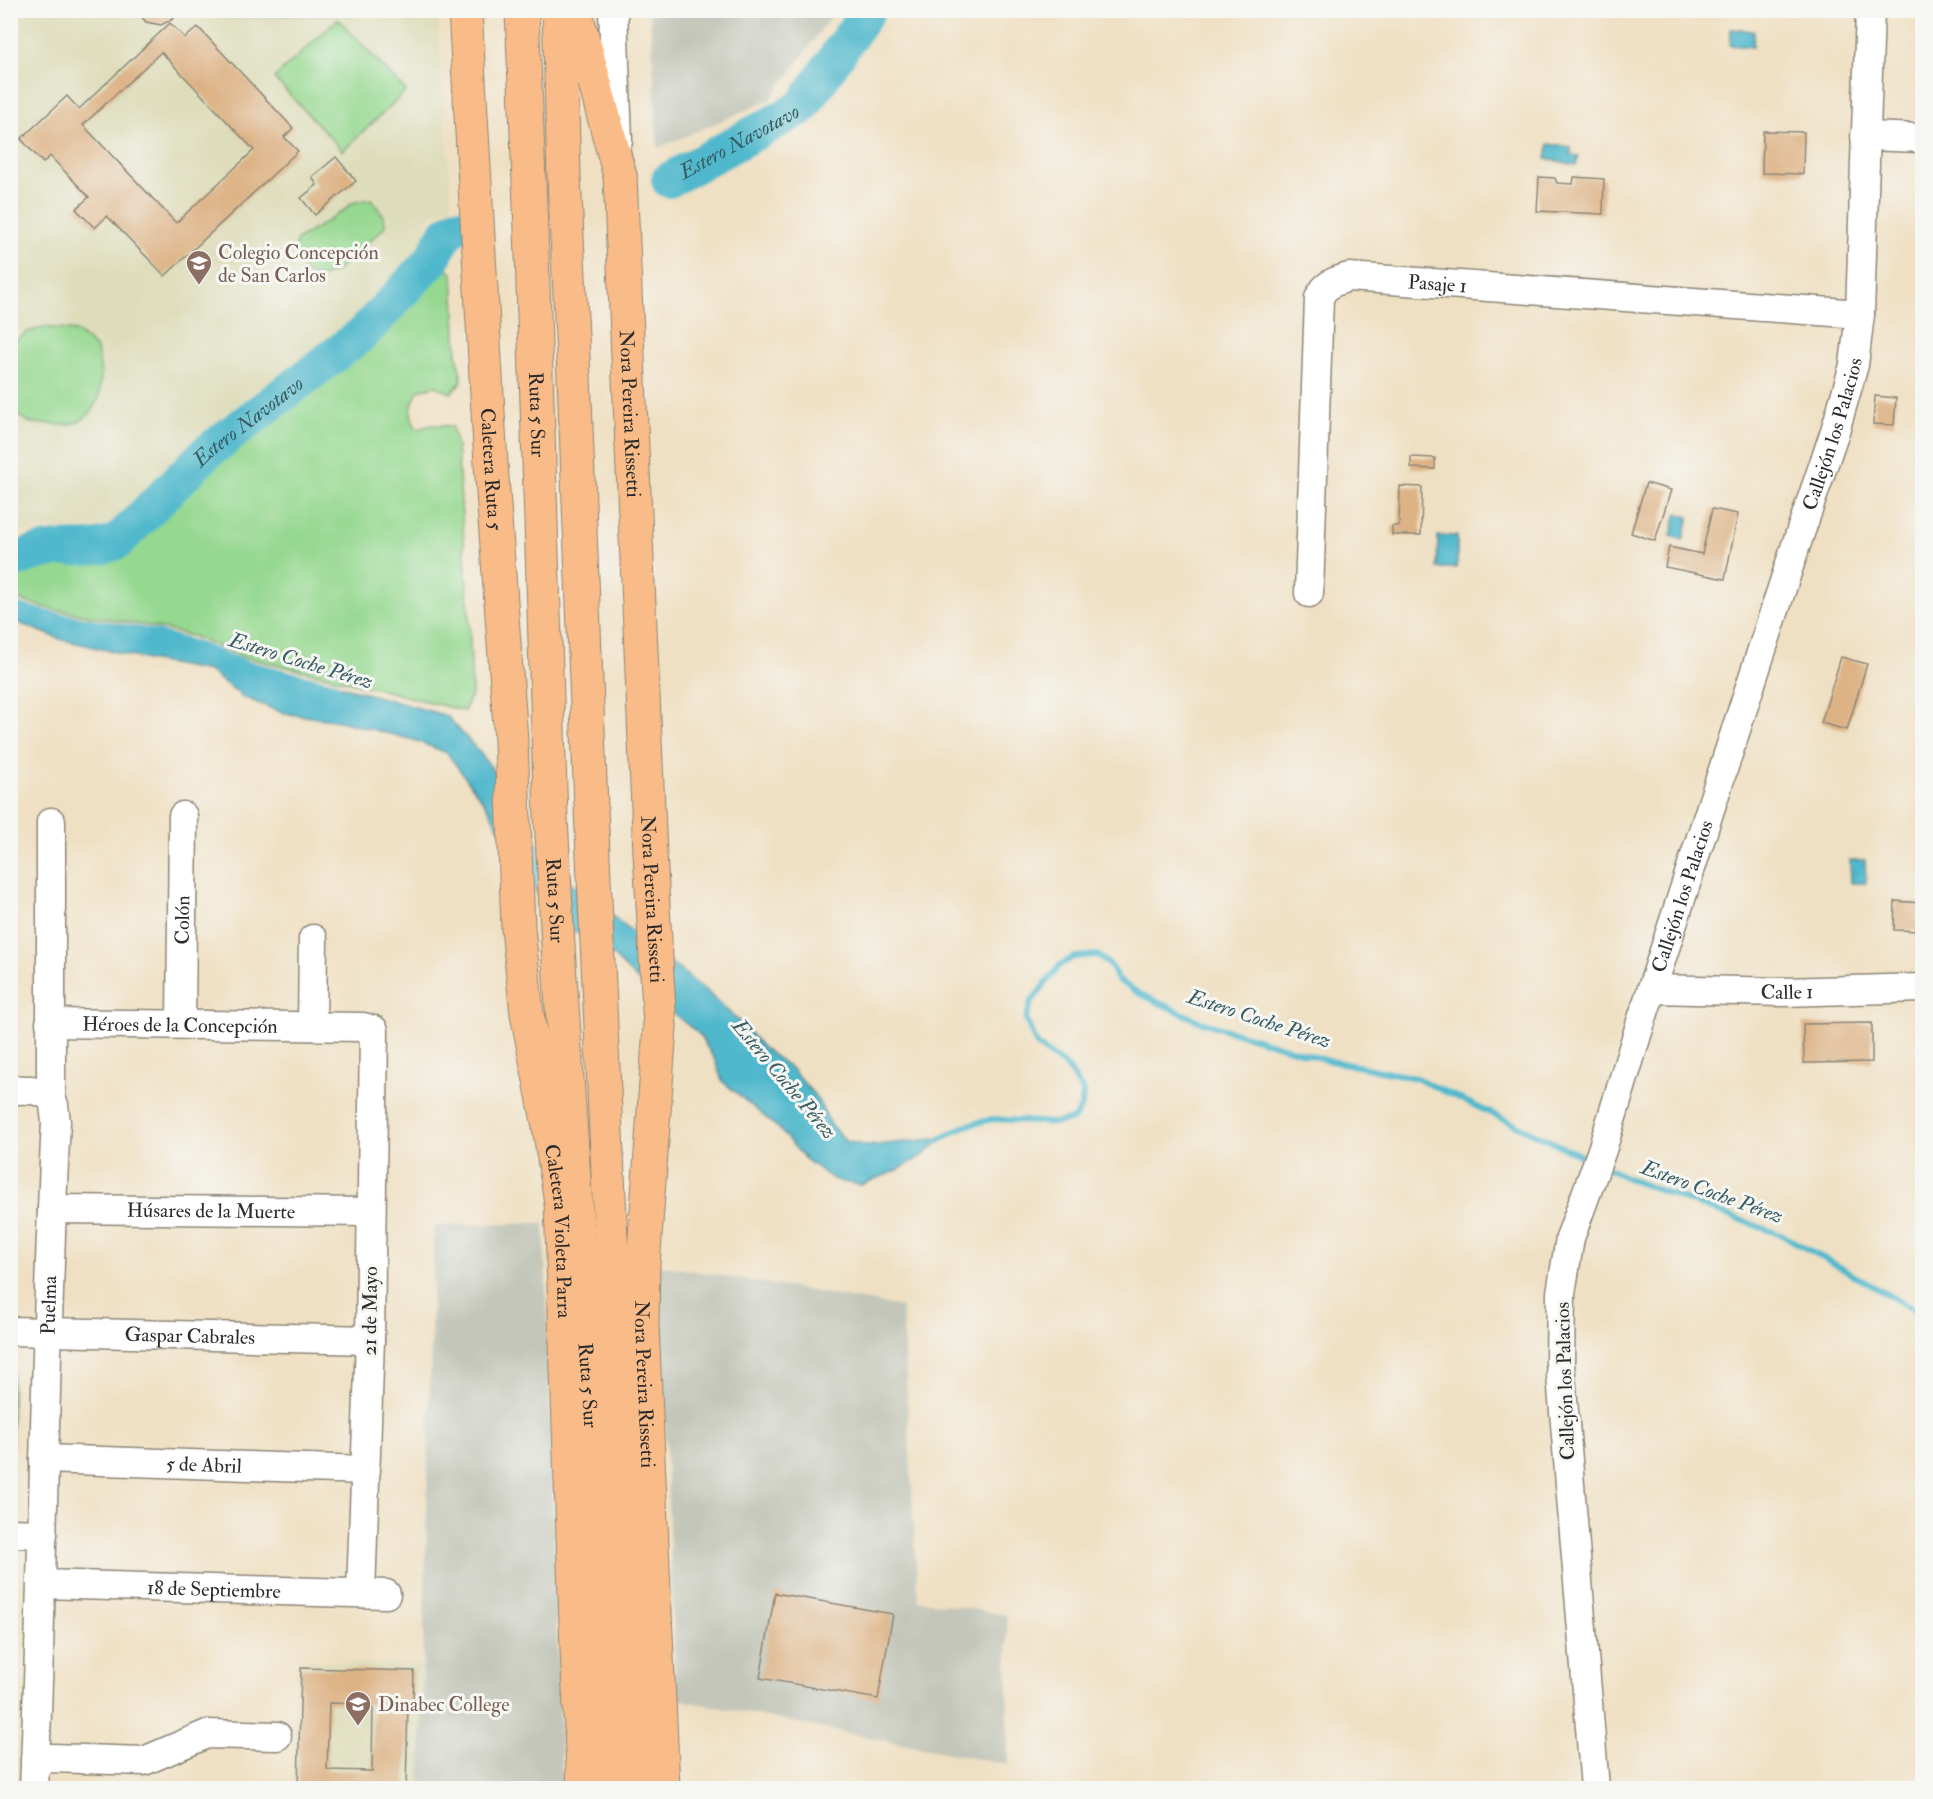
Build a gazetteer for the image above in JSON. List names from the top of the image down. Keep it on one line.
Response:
{"streets":{"main road":["Ruta 5 Sur","Nora Pereira Rissetti","Caletera Ruta 5","Caletera Violeta Parra"],"street":["Pasaje 1","Callejón los Palacios","Colón","Calle 1","Héroes de la Concepción","Húsares de la Muerte","Puelma","21 de Mayo","Gaspar Cabrales","5 de Abril","18 de Septiembre"]},"crossings":[["Pasaje 1","Callejón los Palacios"],["Callejón los Palacios","Calle 1"],["Caletera Ruta 5","Caletera Violeta Parra"],["Colón","Héroes de la Concepción"],["Héroes de la Concepción","Puelma"],["Héroes de la Concepción","21 de Mayo"],["Húsares de la Muerte","Puelma"],["Húsares de la Muerte","21 de Mayo"],["Puelma","Gaspar Cabrales"],["Puelma","5 de Abril"],["Puelma","18 de Septiembre"],["21 de Mayo","Gaspar Cabrales"],["21 de Mayo","5 de Abril"],["21 de Mayo","18 de Septiembre"]],"water":["Estero Navotavo","Estero Coche Pérez"],"places":{"school or university":["Colegio Concepción de San Carlos","Dinabec College"]}}
